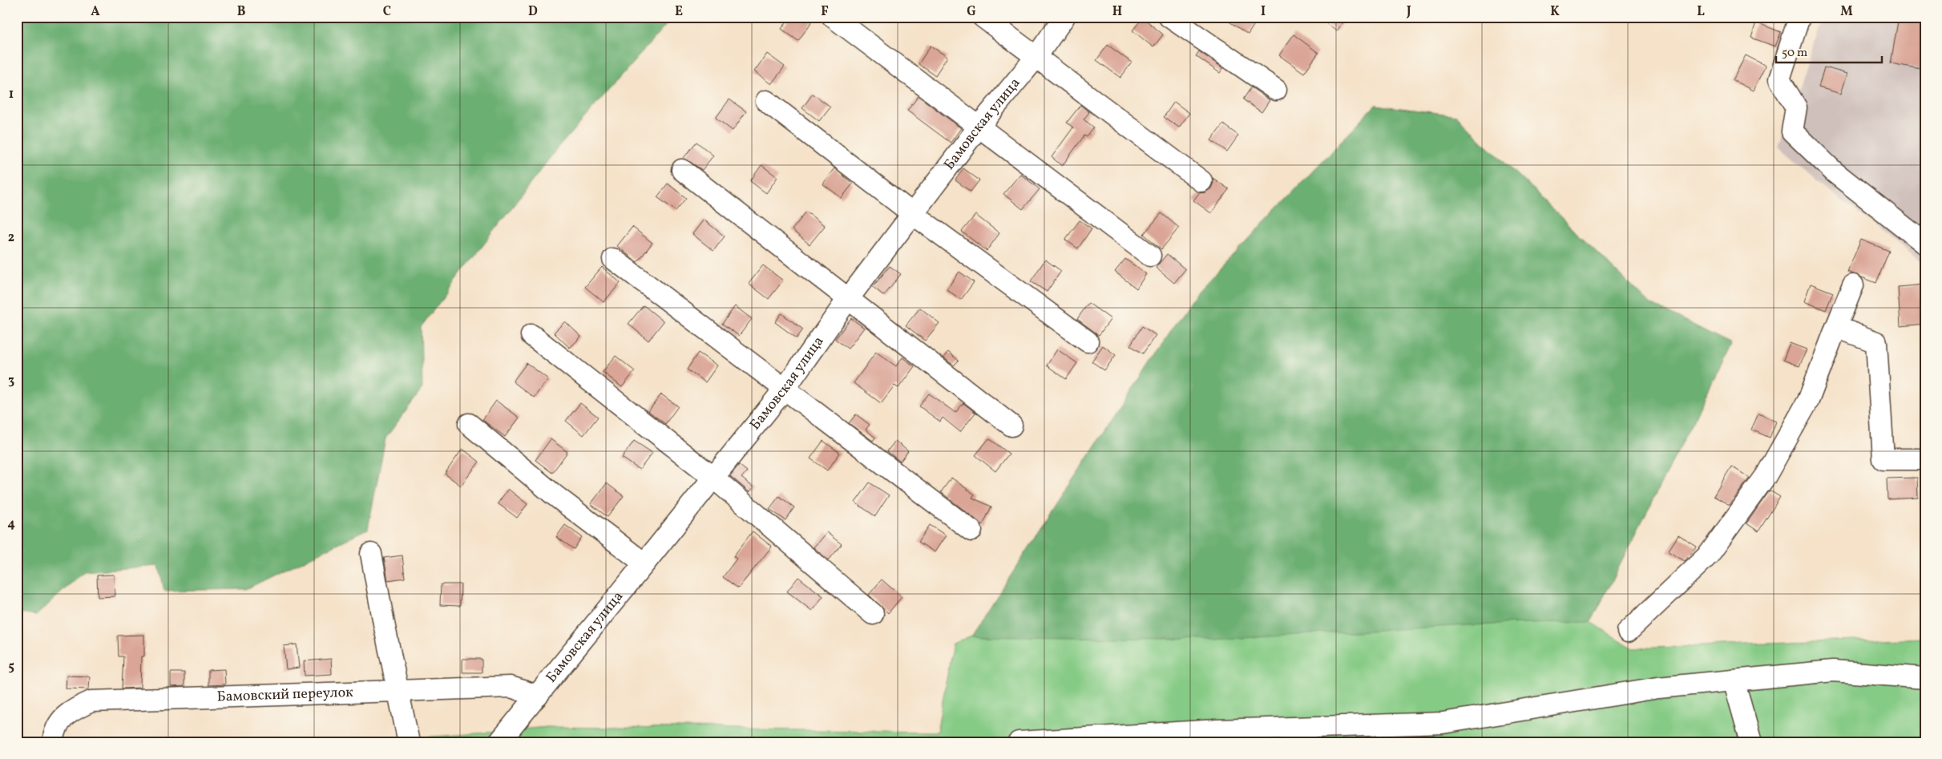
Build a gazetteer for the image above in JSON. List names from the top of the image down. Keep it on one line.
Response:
{"streets":{"street":["Бамовская улица","Бамовский переулок"]},"crossings":[["Бамовская улица","Бамовский переулок"]],"scale_bar":"50 m","grid":{"columns":["A","B","C","D","E","F","G","H","I","J","K","L","M"],"rows":["1","2","3","4","5"]}}
